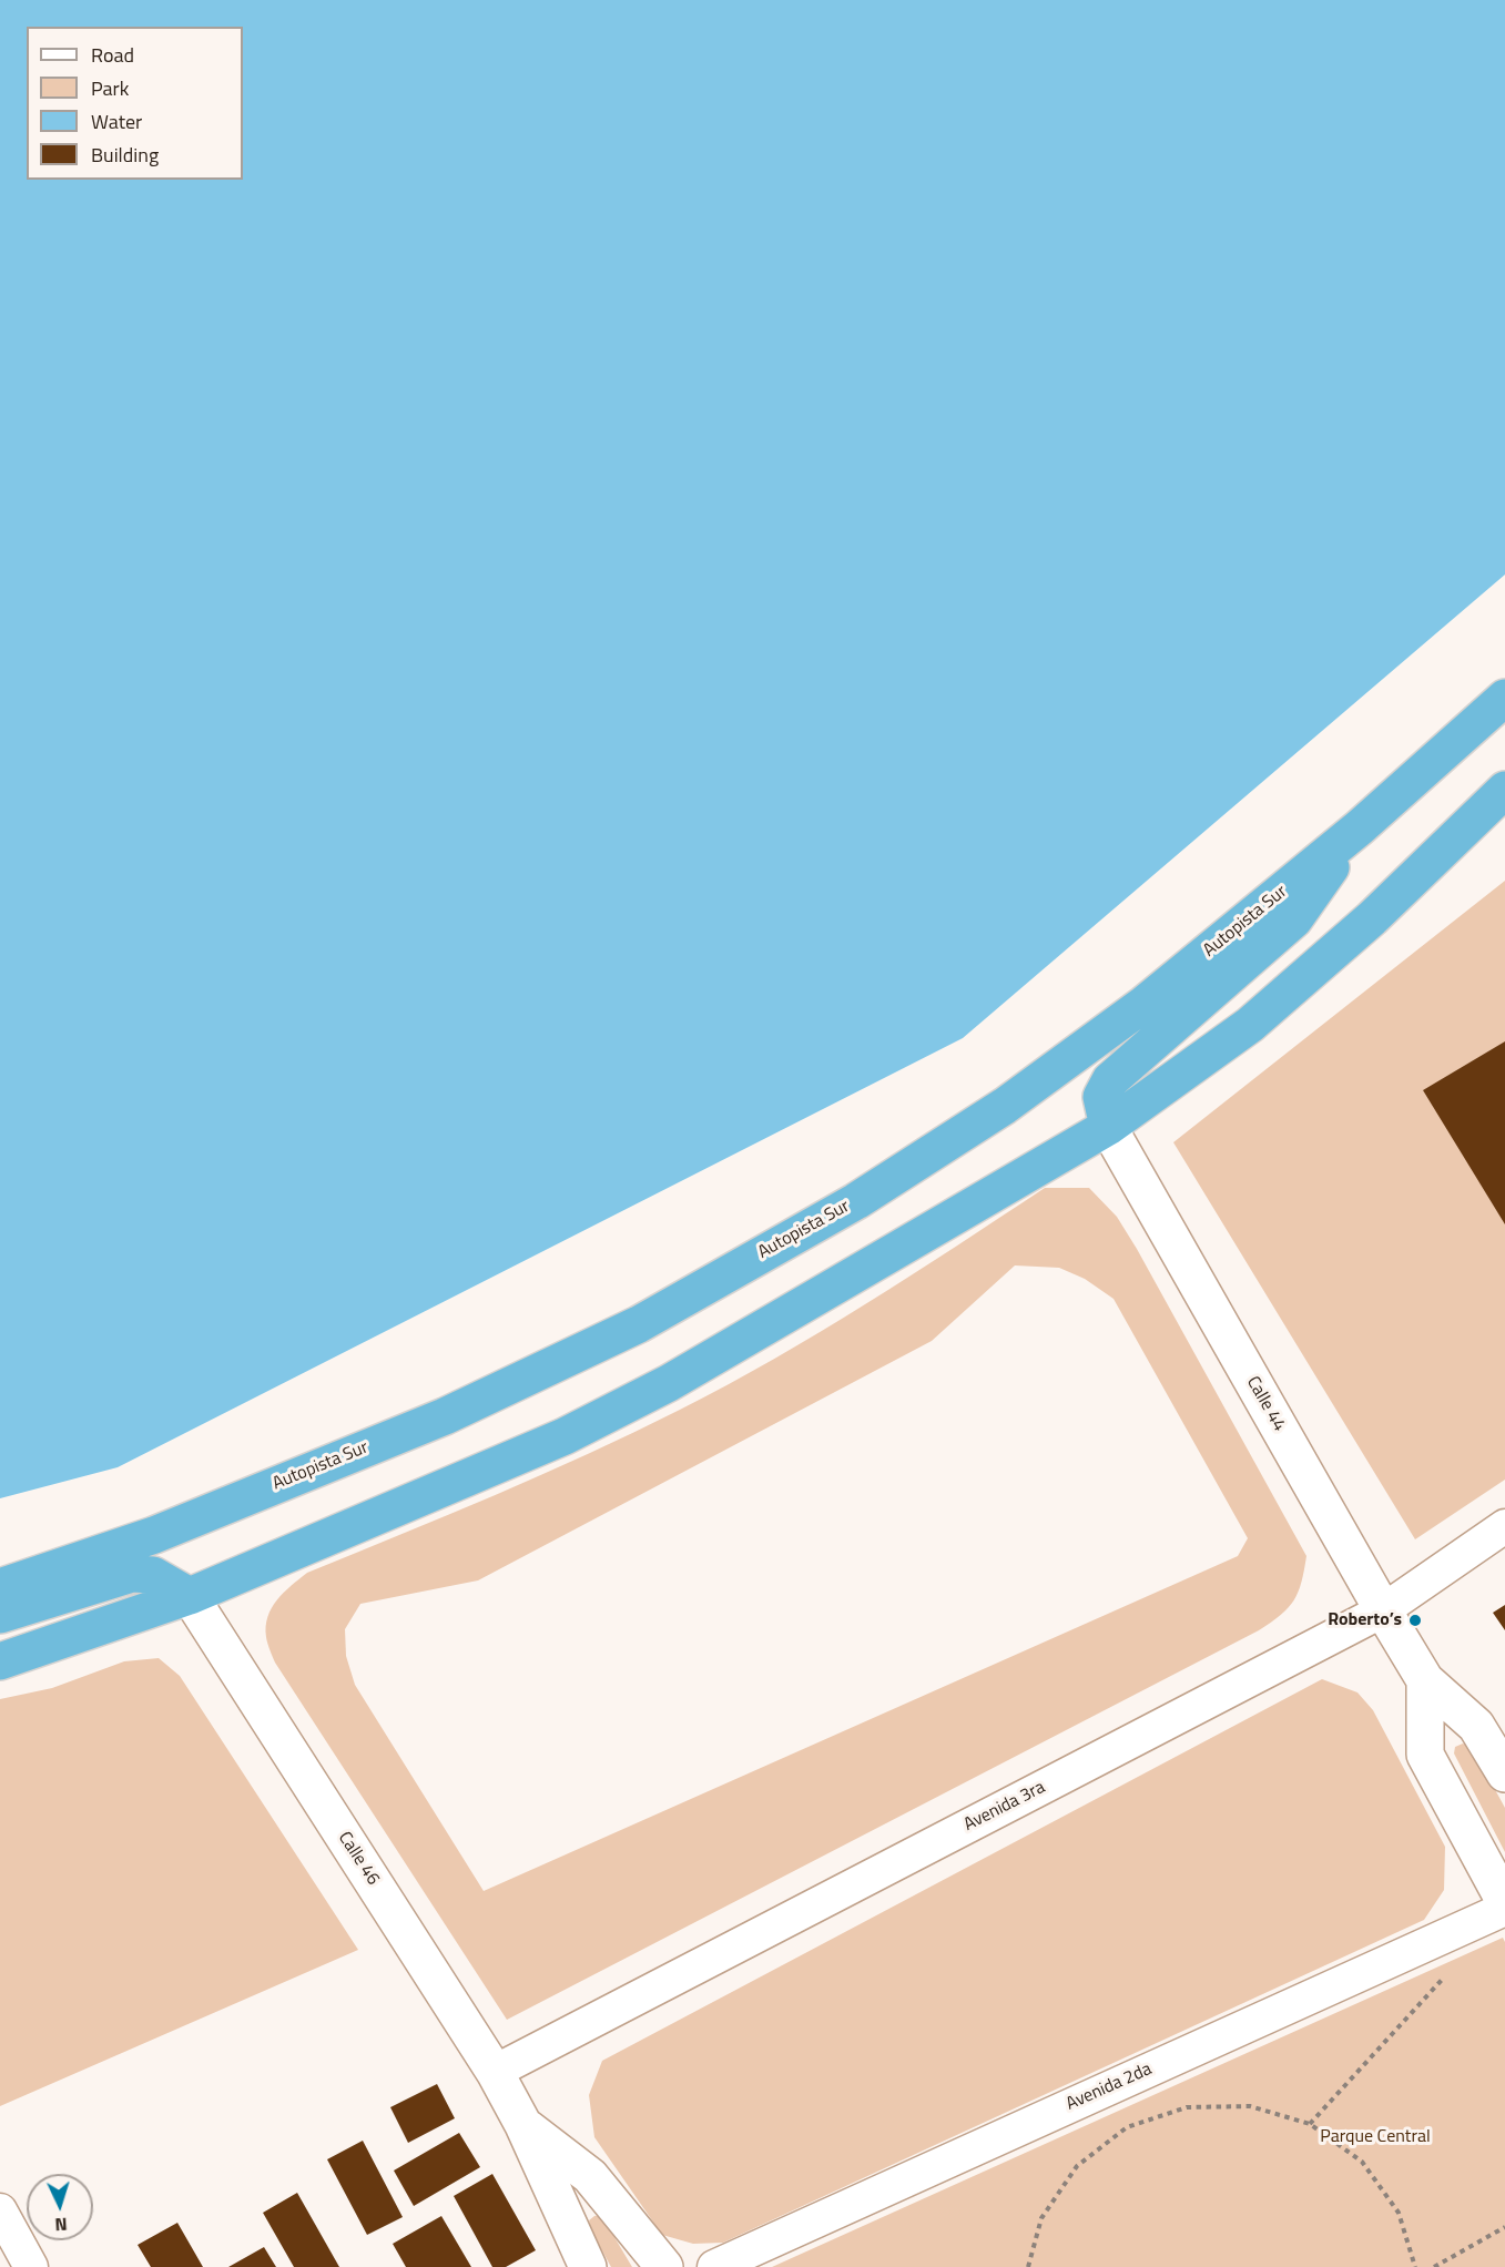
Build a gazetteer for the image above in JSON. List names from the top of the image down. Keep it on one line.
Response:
{"streets":{"highway":["Autopista Sur"],"street":["Calle 44","Avenida 3ra","Calle 46","Avenida 2da"]},"crossings":[["Calle 44","Avenida 3ra"],["Avenida 3ra","Calle 46"]],"parks":["Parque Central"],"places":["Roberto’s"],"legend":["Road","Park","Water","Building"],"north":"bottom"}
